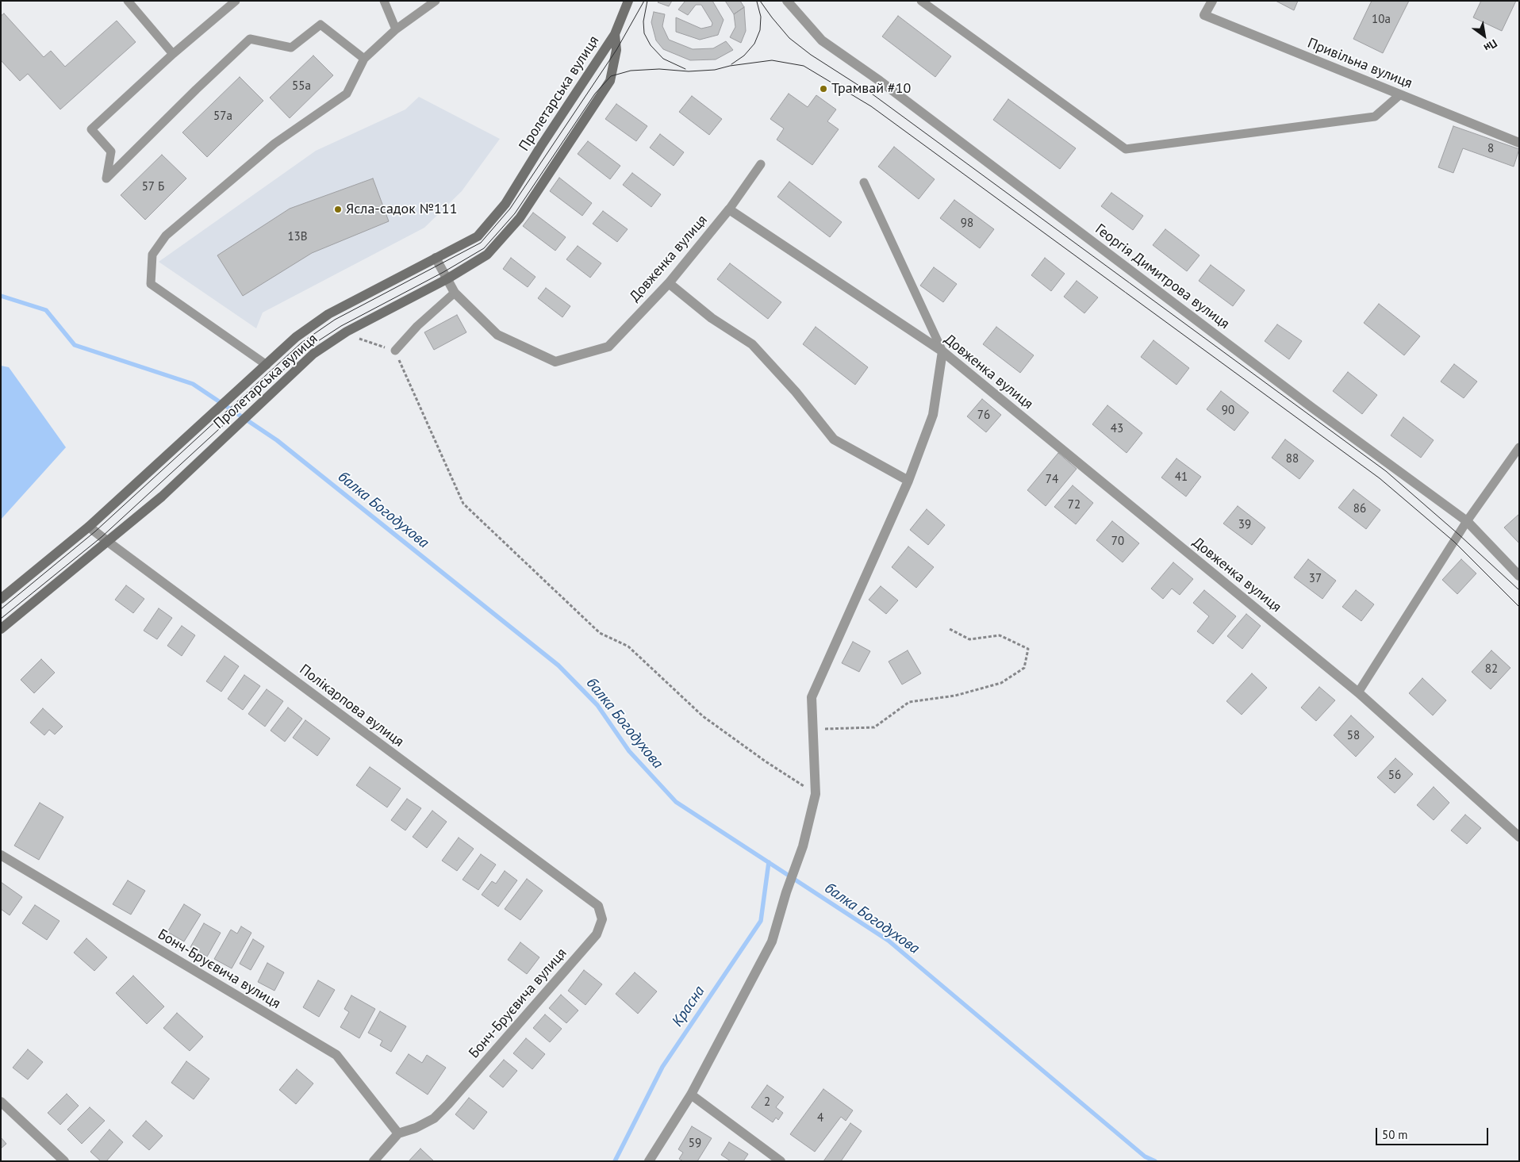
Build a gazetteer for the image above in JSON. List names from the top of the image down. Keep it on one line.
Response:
{"streets":{"main road":["Пролетарська вулиця"],"street":["Привільна вулиця","Довженка вулиця","Георгія Димитрова вулиця","Полікарпова вулиця","Бонч-Бруєвича вулиця"]},"crossings":[["Пролетарська вулиця","Довженка вулиця"],["Пролетарська вулиця","Полікарпова вулиця"],["Полікарпова вулиця","Бонч-Бруєвича вулиця"]],"water":["балка Богодухова","Красна"],"places":["Трамвай #10","Ясла-садок №111"],"house_numbers":["10а","55а","57а","8","57 Б","98","13В","90","76","43","88","41","74","72","86","39","70","37","82","58","56","2","4","59"],"scale_bar":"50 m","north":"bottom right"}
